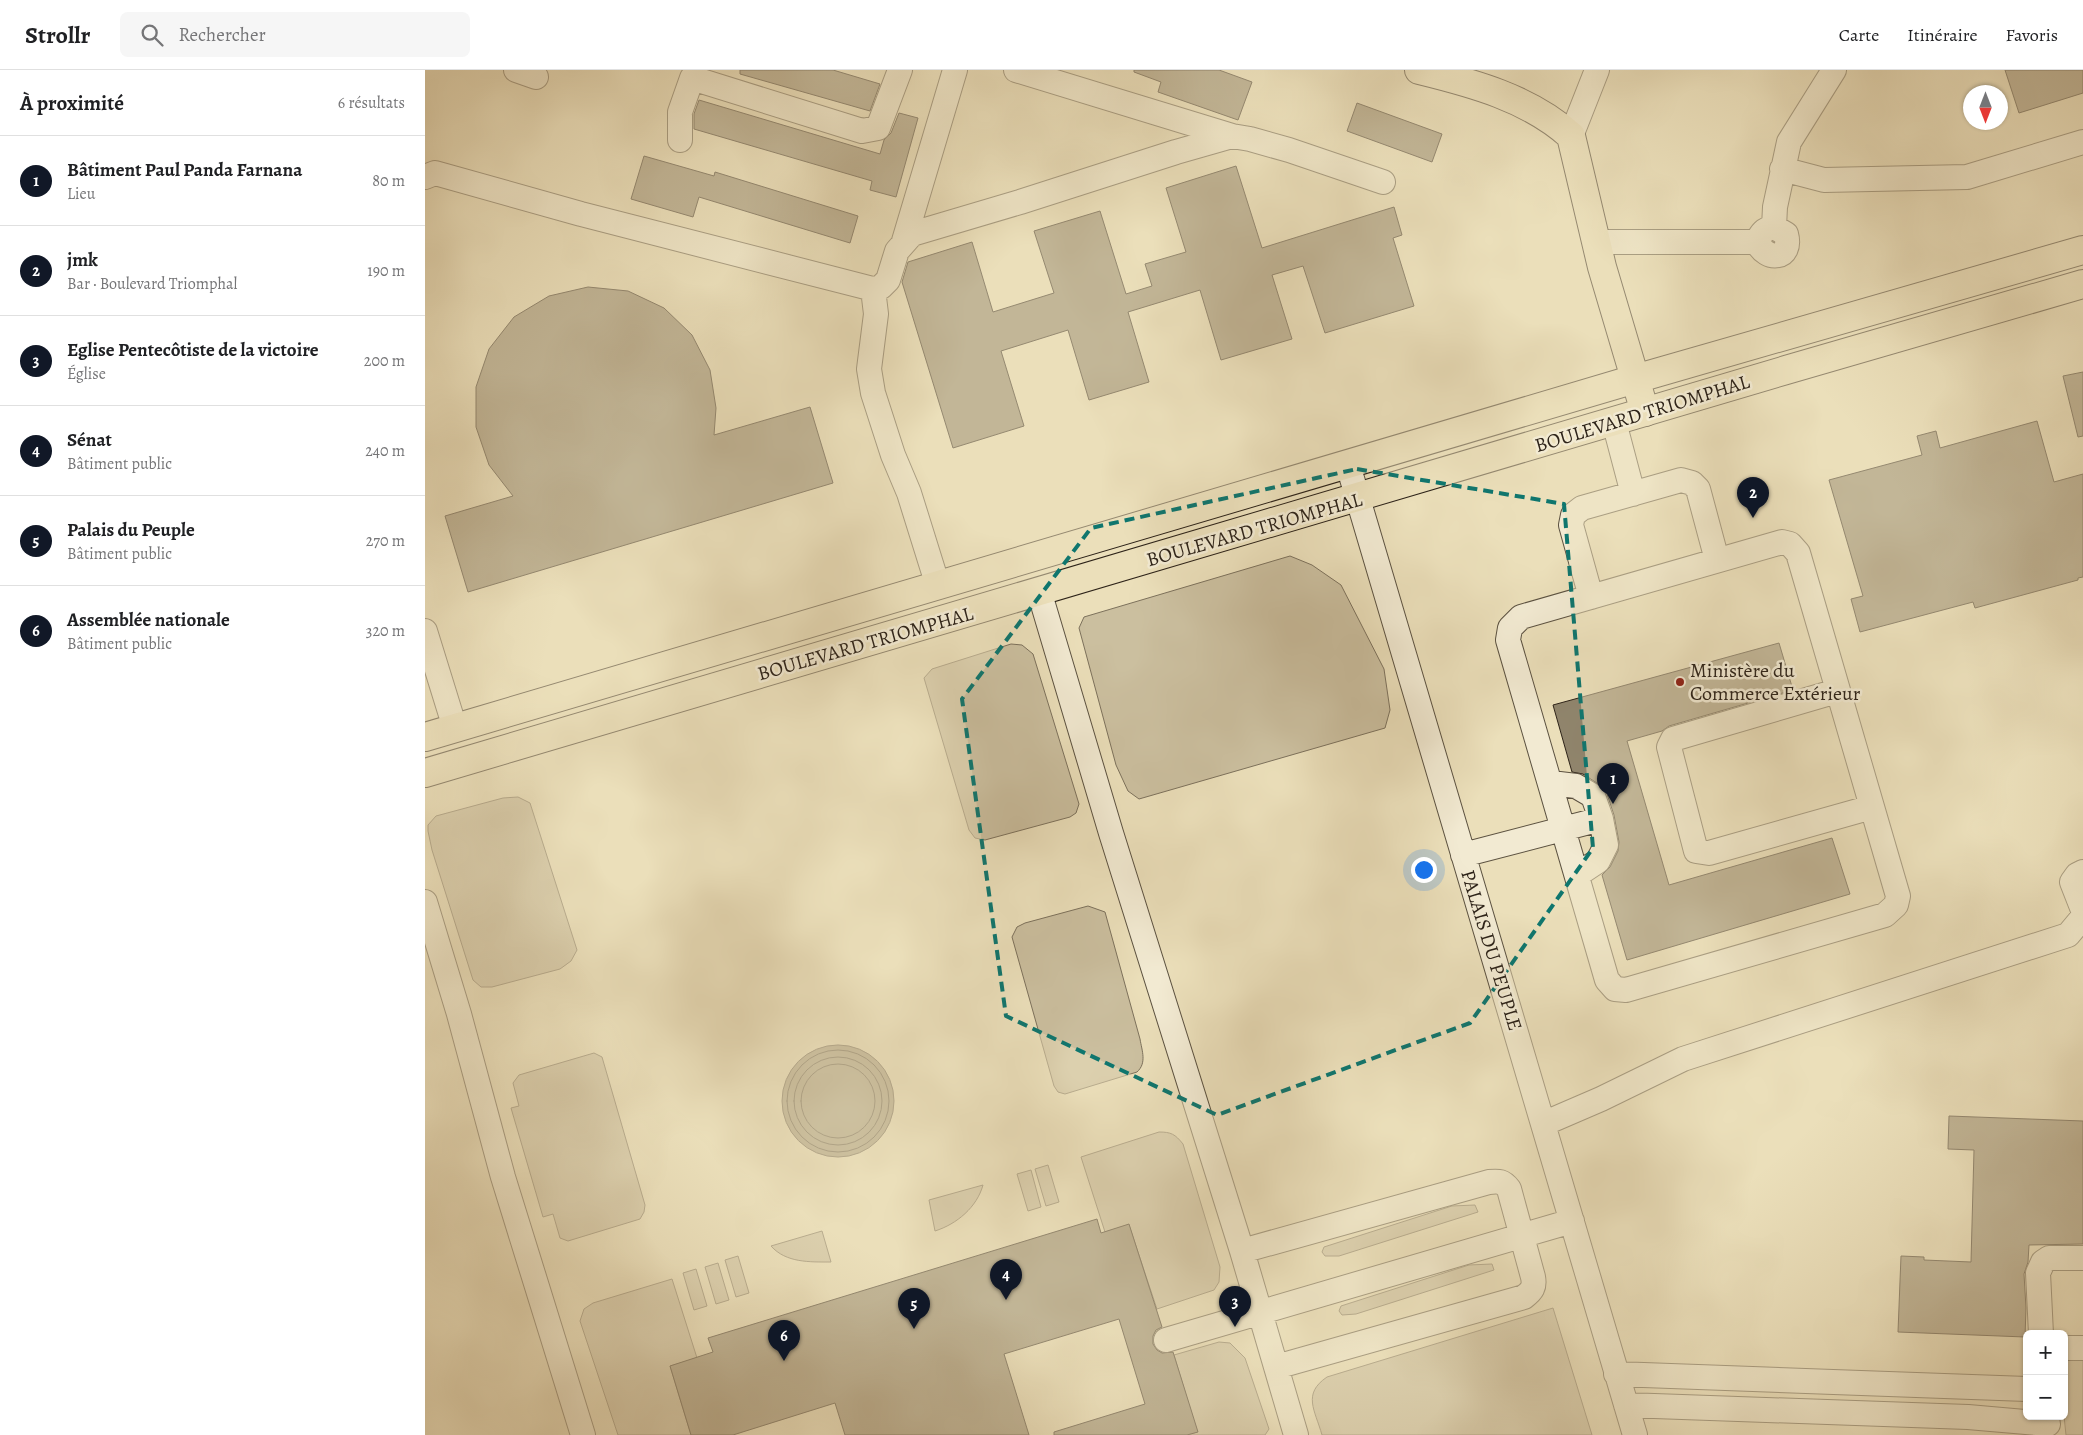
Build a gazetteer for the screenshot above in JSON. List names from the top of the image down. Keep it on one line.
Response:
{"streets":{"main road":["BOULEVARD TRIOMPHAL"],"street":["PALAIS DU PEUPLE"]},"crossings":[["BOULEVARD TRIOMPHAL","PALAIS DU PEUPLE"]],"places":["Ministère du Commerce Extérieur"],"north":"bottom","page":{"header":"Strollr","search":"Rechercher","nav":["Carte","Itinéraire","Favoris"],"heading":["À proximité","6 résultats"],"list":[{"mark":"1","name":"Bâtiment Paul Panda Farnana","note":"Lieu","value":"80 m"},{"mark":"2","name":"jmk","note":"Bar · Boulevard Triomphal","value":"190 m"},{"mark":"3","name":"Eglise Pentecôtiste de la victoire","note":"Église","value":"200 m"},{"mark":"4","name":"Sénat","note":"Bâtiment public","value":"240 m"},{"mark":"5","name":"Palais du Peuple","note":"Bâtiment public","value":"270 m"},{"mark":"6","name":"Assemblée nationale","note":"Bâtiment public","value":"320 m"}],"pins":["2","1","4","3","5","6"],"map_buttons":["+","−"]}}
